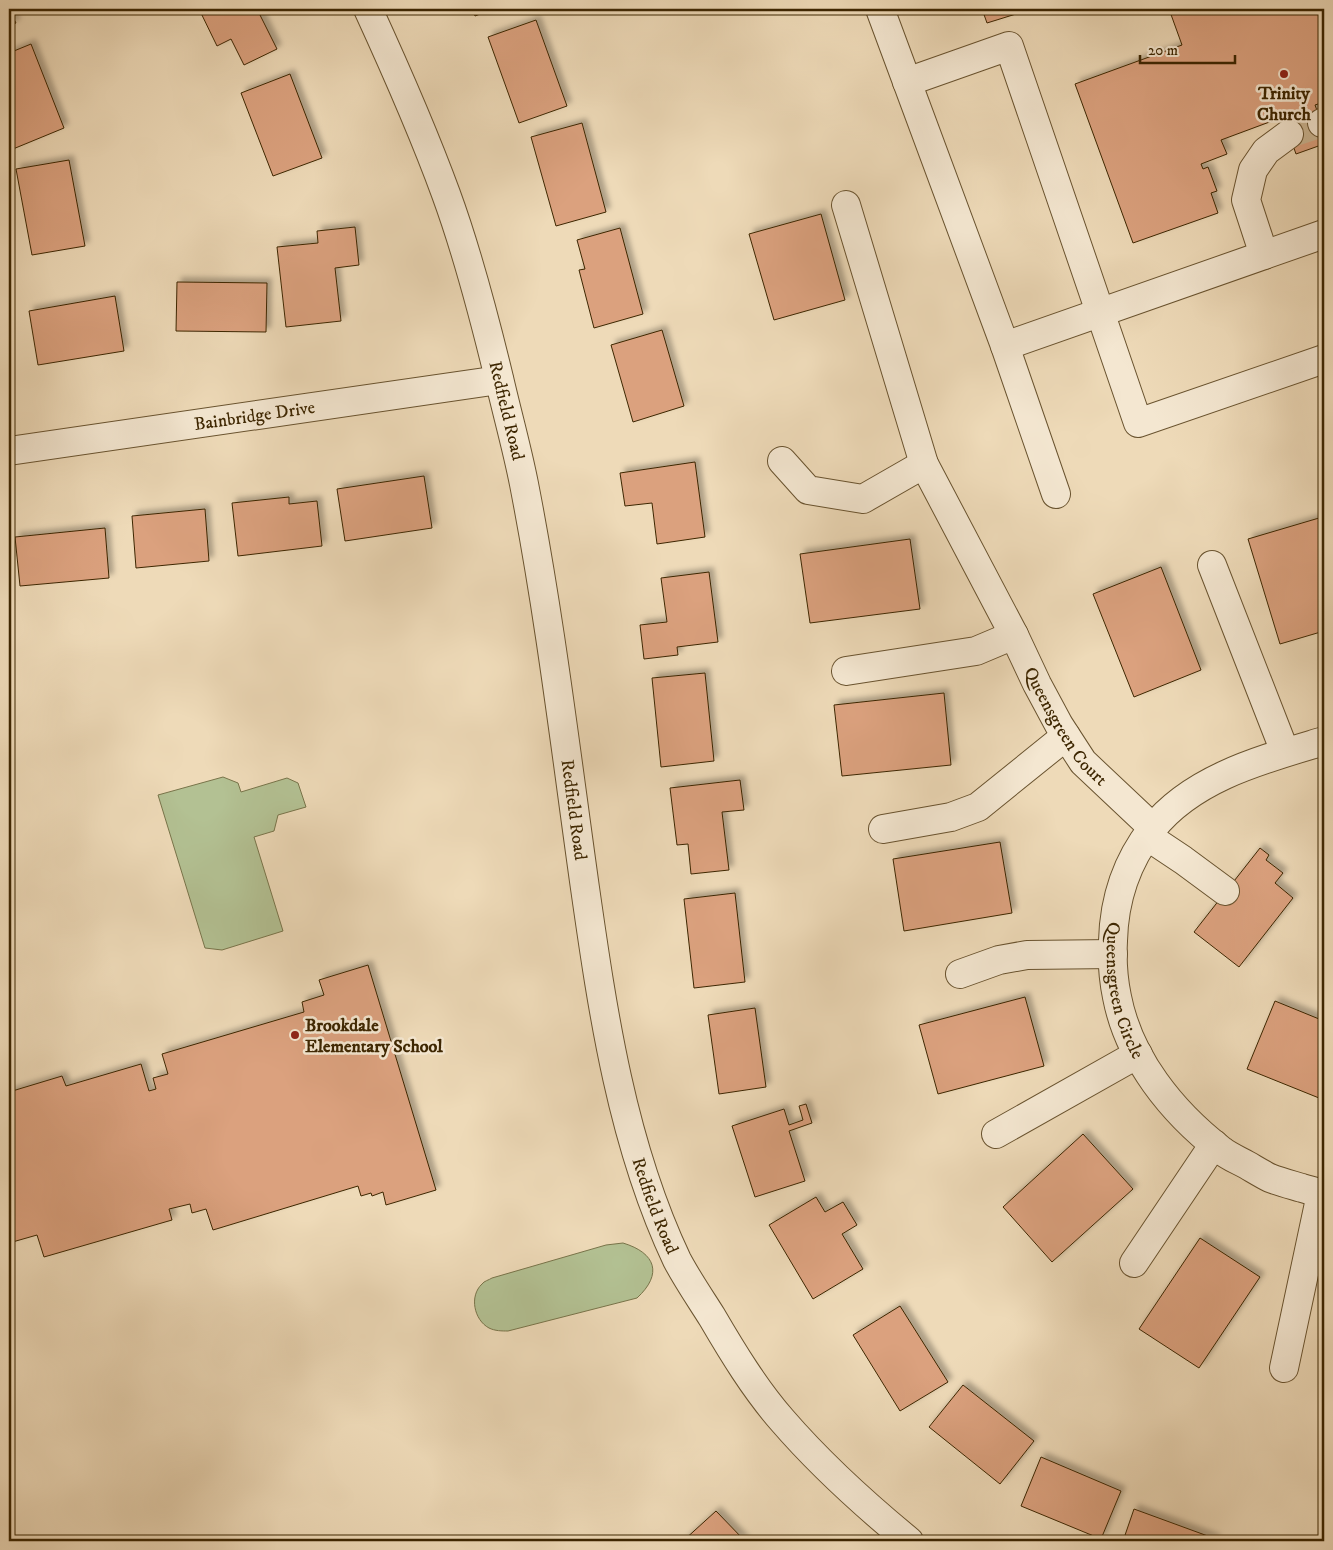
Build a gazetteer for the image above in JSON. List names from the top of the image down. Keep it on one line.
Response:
{"streets":{"street":["Redfield Road","Bainbridge Drive","Queensgreen Court","Queensgreen Circle"]},"crossings":[["Redfield Road","Bainbridge Drive"],["Queensgreen Court","Queensgreen Circle"]],"places":["Trinity Church","Brookdale Elementary School"],"scale_bar":"20 m"}
